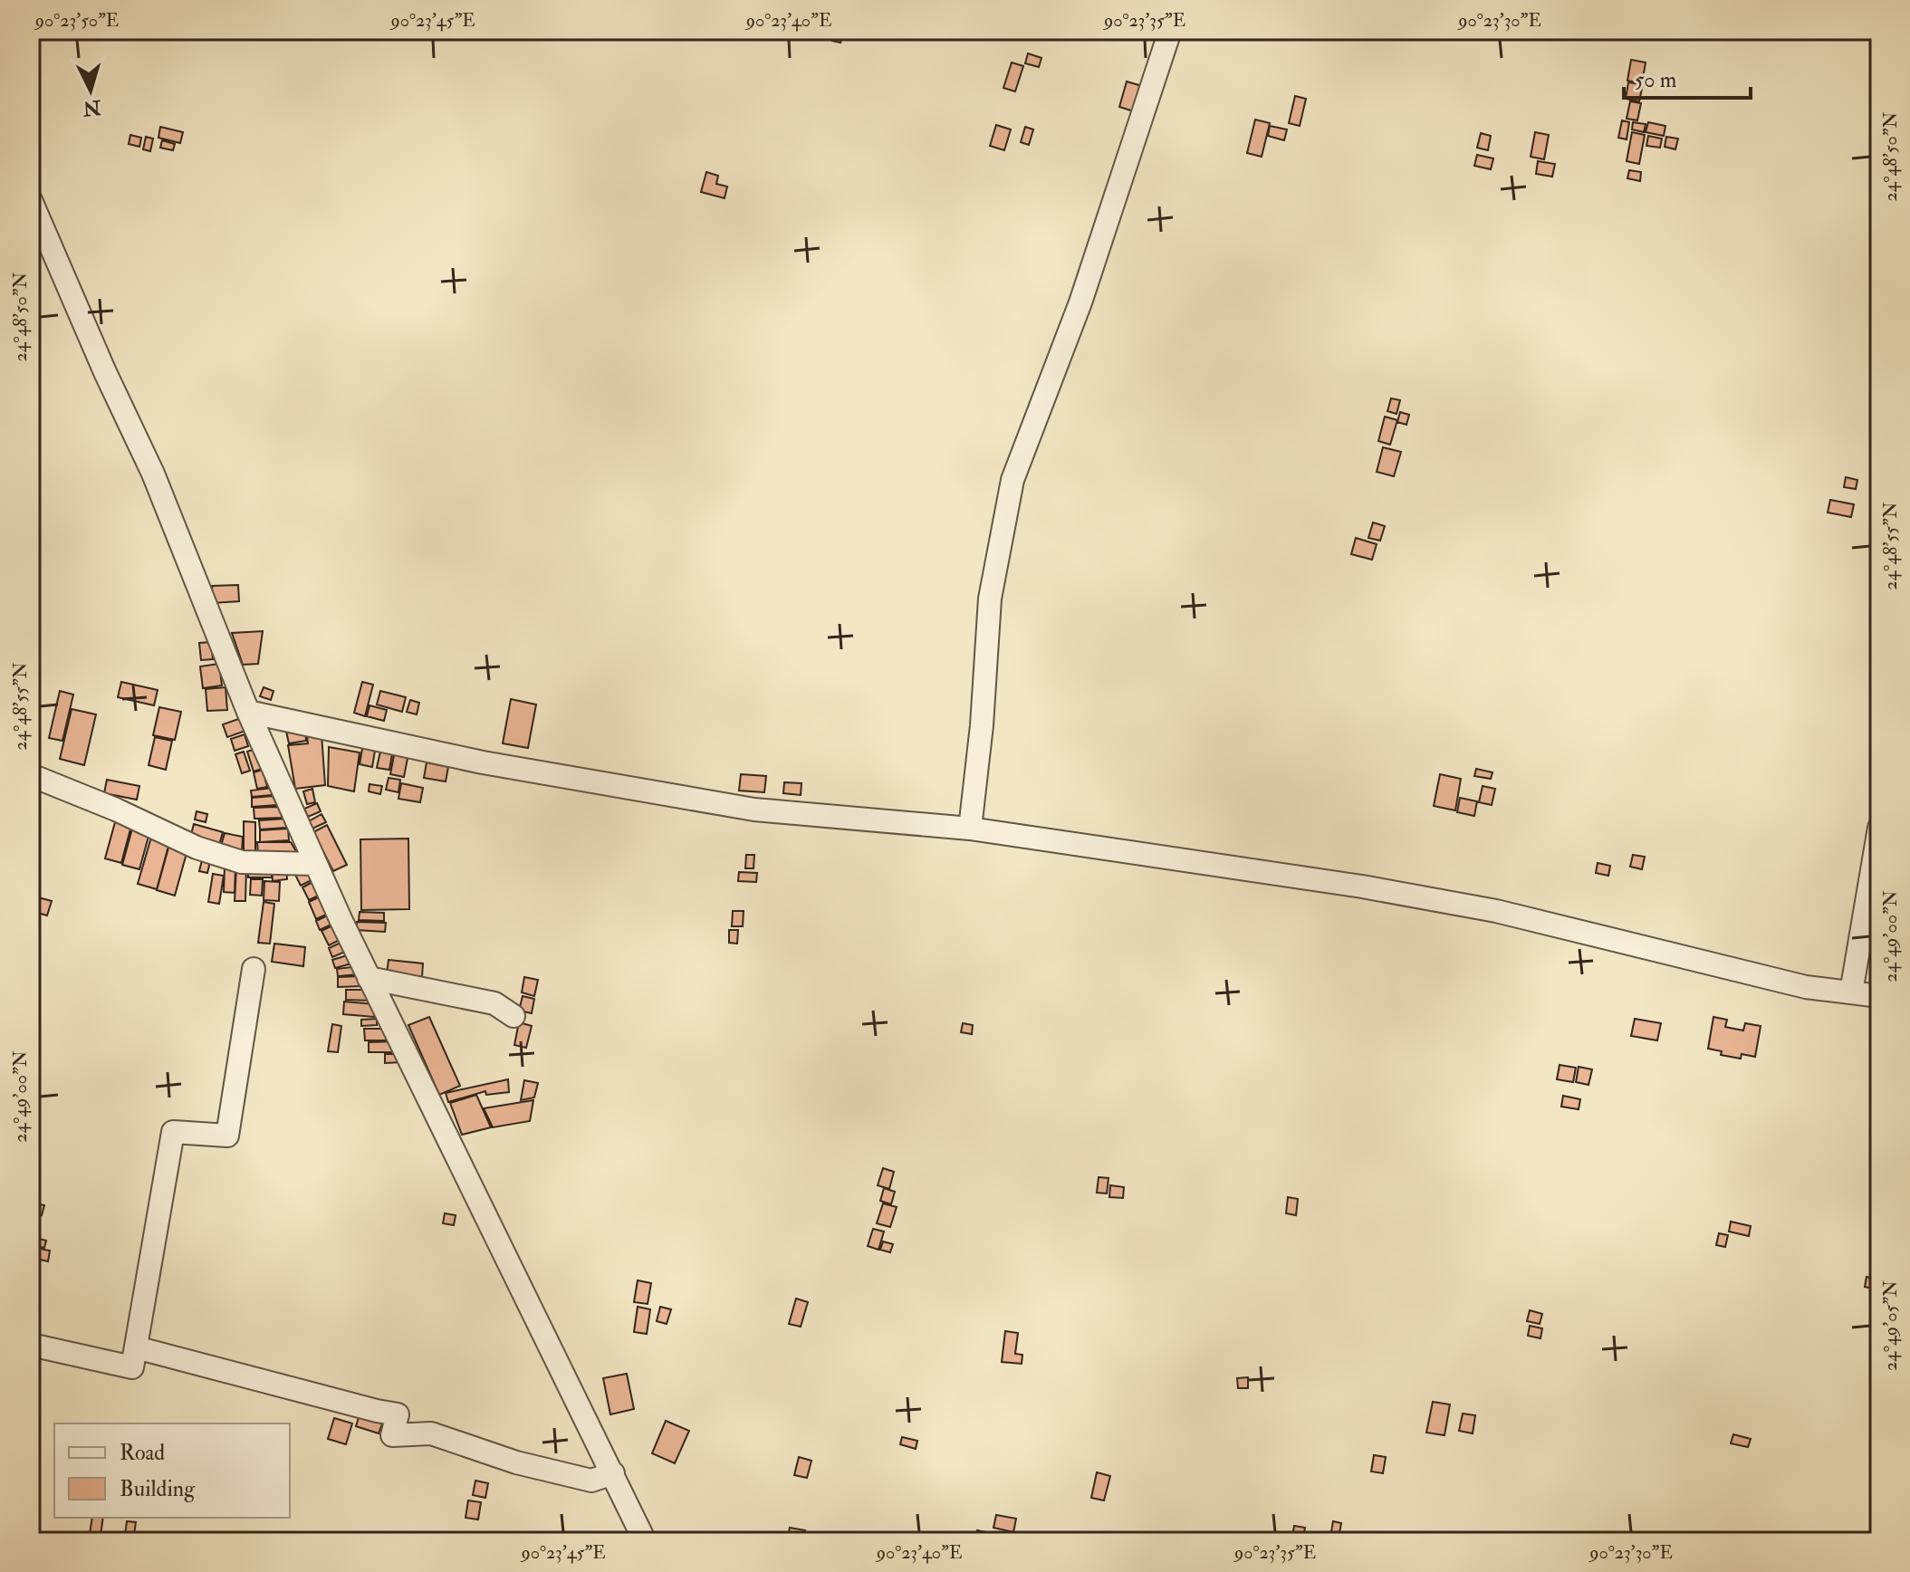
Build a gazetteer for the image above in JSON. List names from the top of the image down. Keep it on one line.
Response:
{"legend":["Road","Building"],"scale_bar":"50 m","north":"bottom","coordinates":["90°23'50\"E","90°23'45\"E","90°23'40\"E","90°23'35\"E","90°23'30\"E","24°48'50\"N","24°48'55\"N","24°49'00\"N","24°49'05\"N"]}
